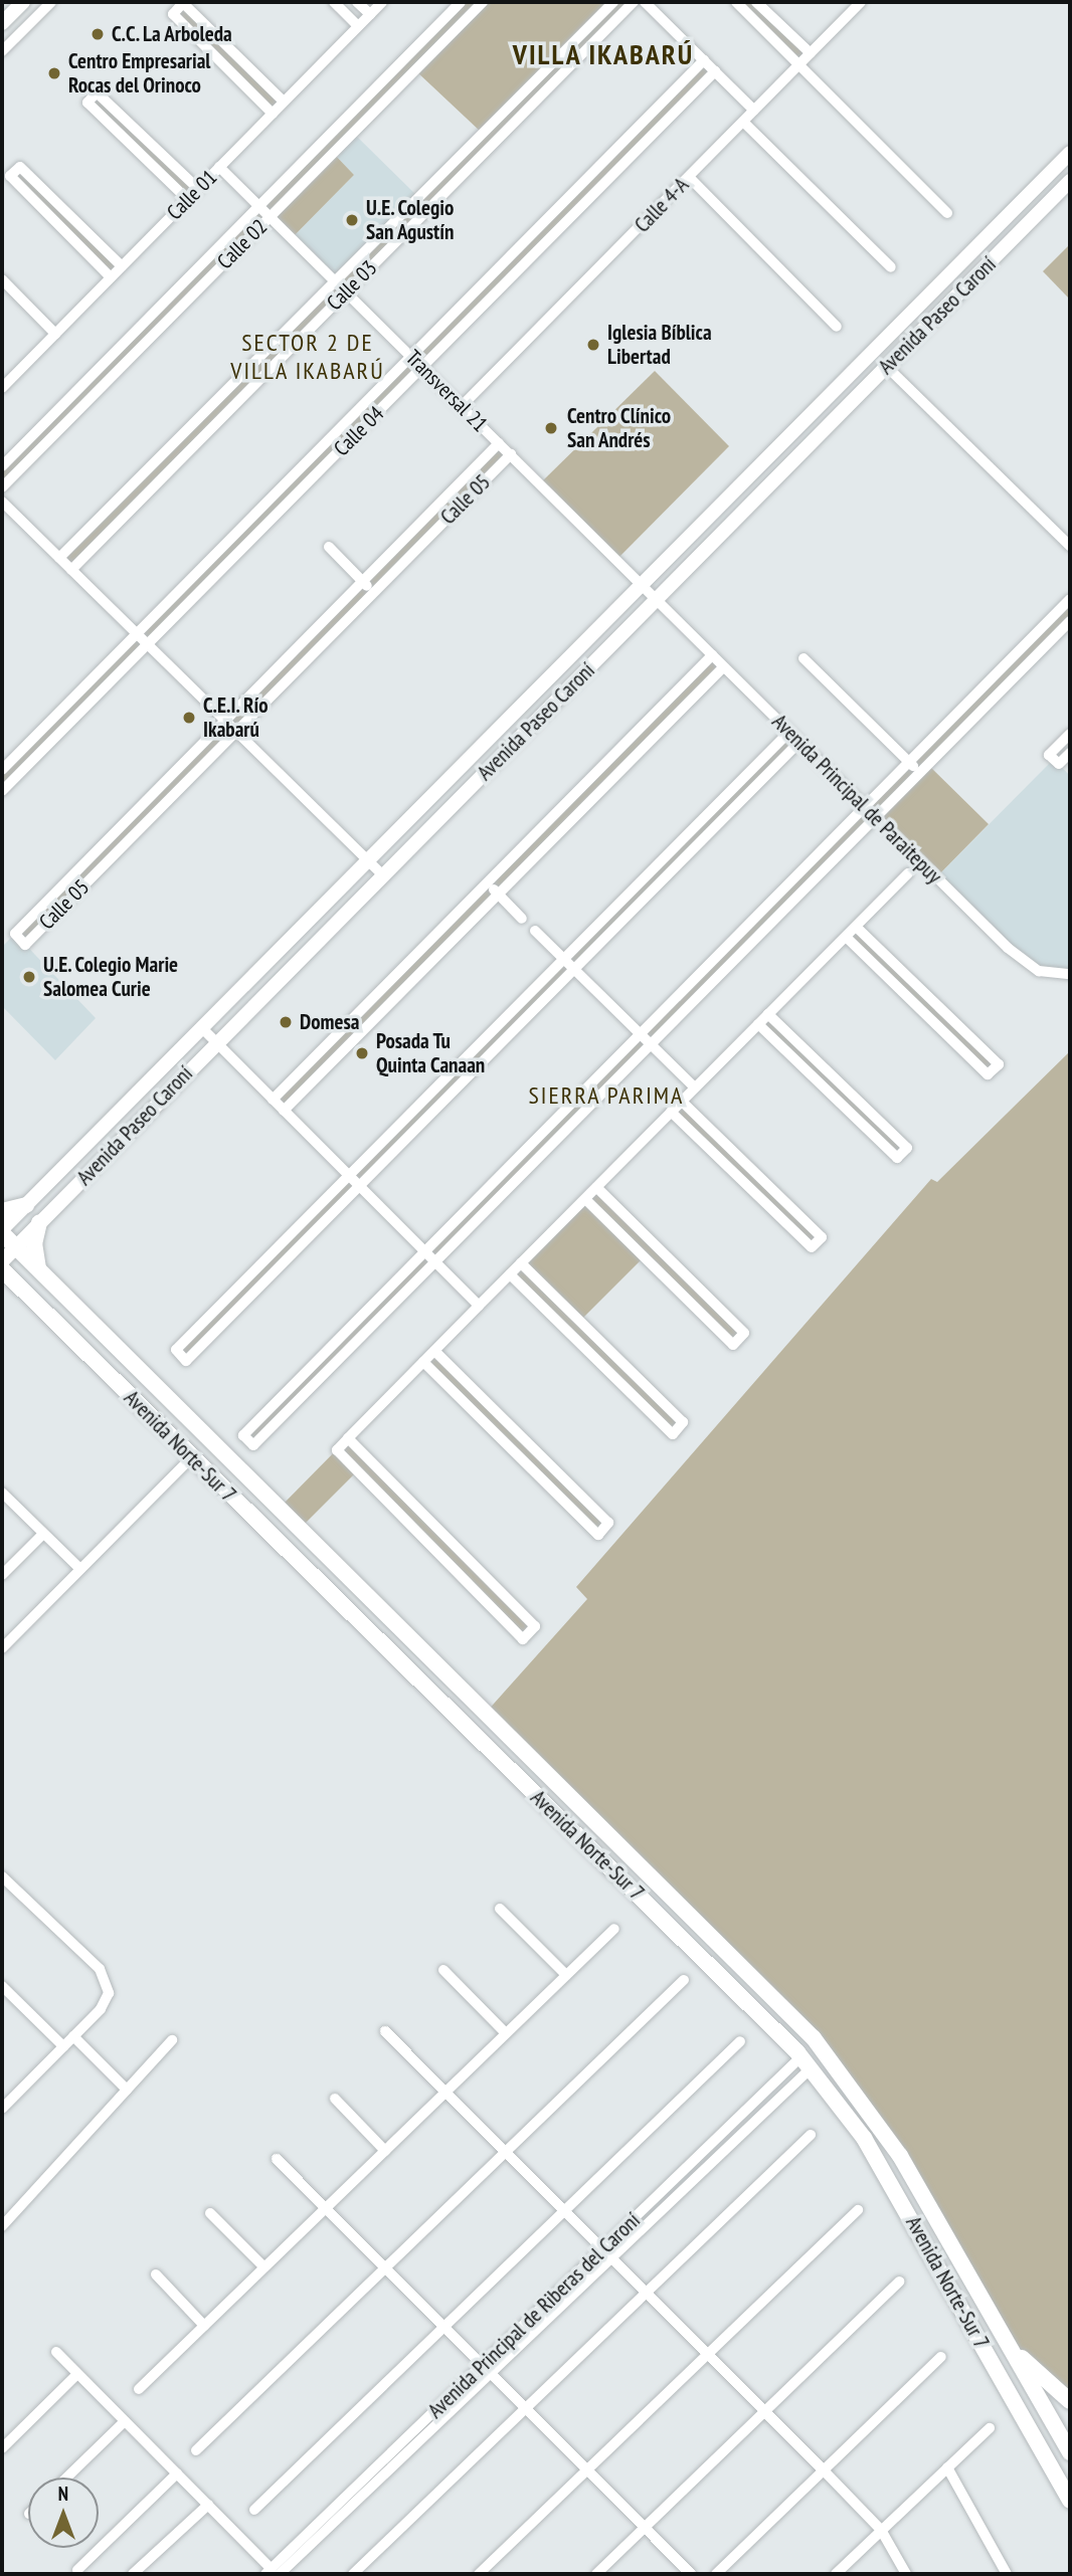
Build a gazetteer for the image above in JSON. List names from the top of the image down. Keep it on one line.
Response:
{"streets":{"main road":["Avenida Norte-Sur 7"],"street":["Calle 01","Calle 4-A","Calle 02","Calle 03","Avenida Paseo Caroní","Transversal 21","Calle 04","Calle 05","Avenida Principal de Paraitepuy","Avenida Principal de Riberas del Caroní"]},"crossings":[["Calle 01","Transversal 21"],["Calle 4-A","Transversal 21"],["Calle 02","Transversal 21"],["Calle 03","Transversal 21"],["Avenida Paseo Caroní","Transversal 21"],["Avenida Paseo Caroní","Avenida Principal de Paraitepuy"],["Avenida Paseo Caroní","Avenida Norte-Sur 7"],["Transversal 21","Calle 04"],["Transversal 21","Calle 05"],["Transversal 21","Avenida Principal de Paraitepuy"],["Avenida Norte-Sur 7","Avenida Principal de Riberas del Caroní"]],"districts":["VILLA IKABARÚ","SECTOR 2 DE VILLA IKABARÚ","SIERRA PARIMA"],"places":["C.C. La Arboleda","Centro Empresarial Rocas del Orinoco","U.E. Colegio San Agustín","Iglesia Bíblica Libertad","Centro Clínico San Andrés","C.E.I. Río Ikabarú","U.E. Colegio Marie Salomea Curie","Domesa","Posada Tu Quinta Canaan"],"north":"top"}
